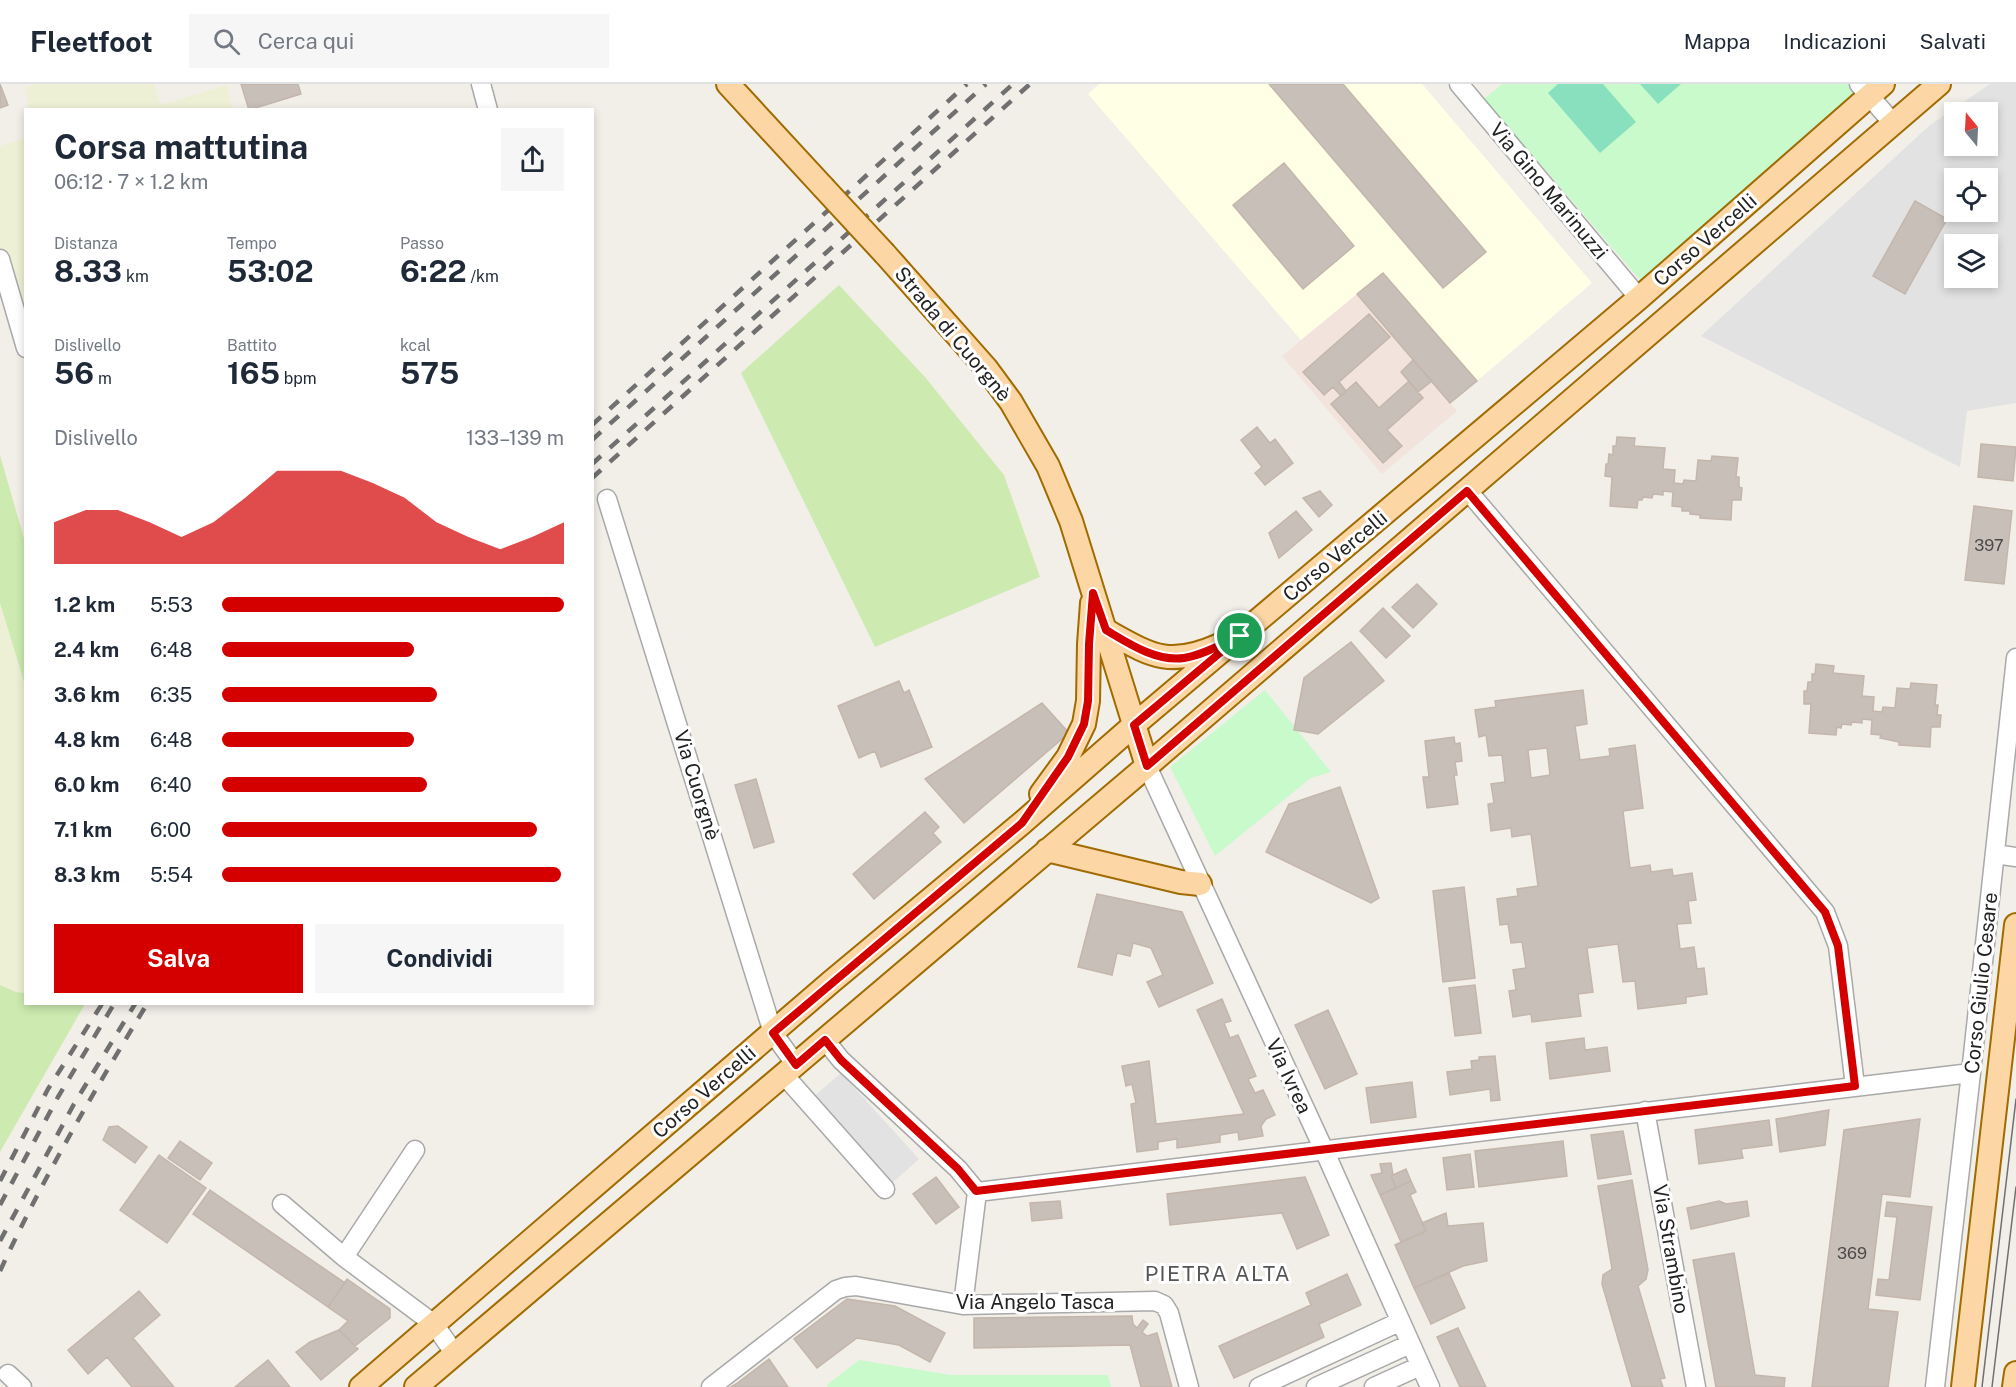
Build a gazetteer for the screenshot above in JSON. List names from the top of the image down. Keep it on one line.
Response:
{"streets":{"main road":["Corso Vercelli","Strada di Cuorgnè","Corso Giulio Cesare"],"street":["Via Gino Marinuzzi","Via Cuorgnè","Via Ivrea","Via Strambino","Via Angelo Tasca"]},"crossings":[["Via Gino Marinuzzi","Corso Vercelli"],["Corso Vercelli","Strada di Cuorgnè"],["Corso Vercelli","Via Cuorgnè"],["Corso Vercelli","Via Ivrea"],["Strada di Cuorgnè","Via Ivrea"]],"districts":["PIETRA ALTA"],"house_numbers":["397","369"],"north":"top","page":{"header":"Fleetfoot","search":"Cerca qui","nav":["Mappa","Indicazioni","Salvati"],"heading":["Corsa mattutina","06:12 · 7 × 1.2 km"],"stats":[["Distanza","8.33 km"],["Tempo","53:02"],["Passo","6:22 /km"],["Dislivello","56 m"],["Battito","165 bpm"],["kcal","575"]],"chart":["Dislivello","133–139 m"],"list":[{"name":"1.2 km","note":"5:53"},{"name":"2.4 km","note":"6:48"},{"name":"3.6 km","note":"6:35"},{"name":"4.8 km","note":"6:48"},{"name":"6.0 km","note":"6:40"},{"name":"7.1 km","note":"6:00"},{"name":"8.3 km","note":"5:54"}],"buttons":["Salva","Condividi"]}}
